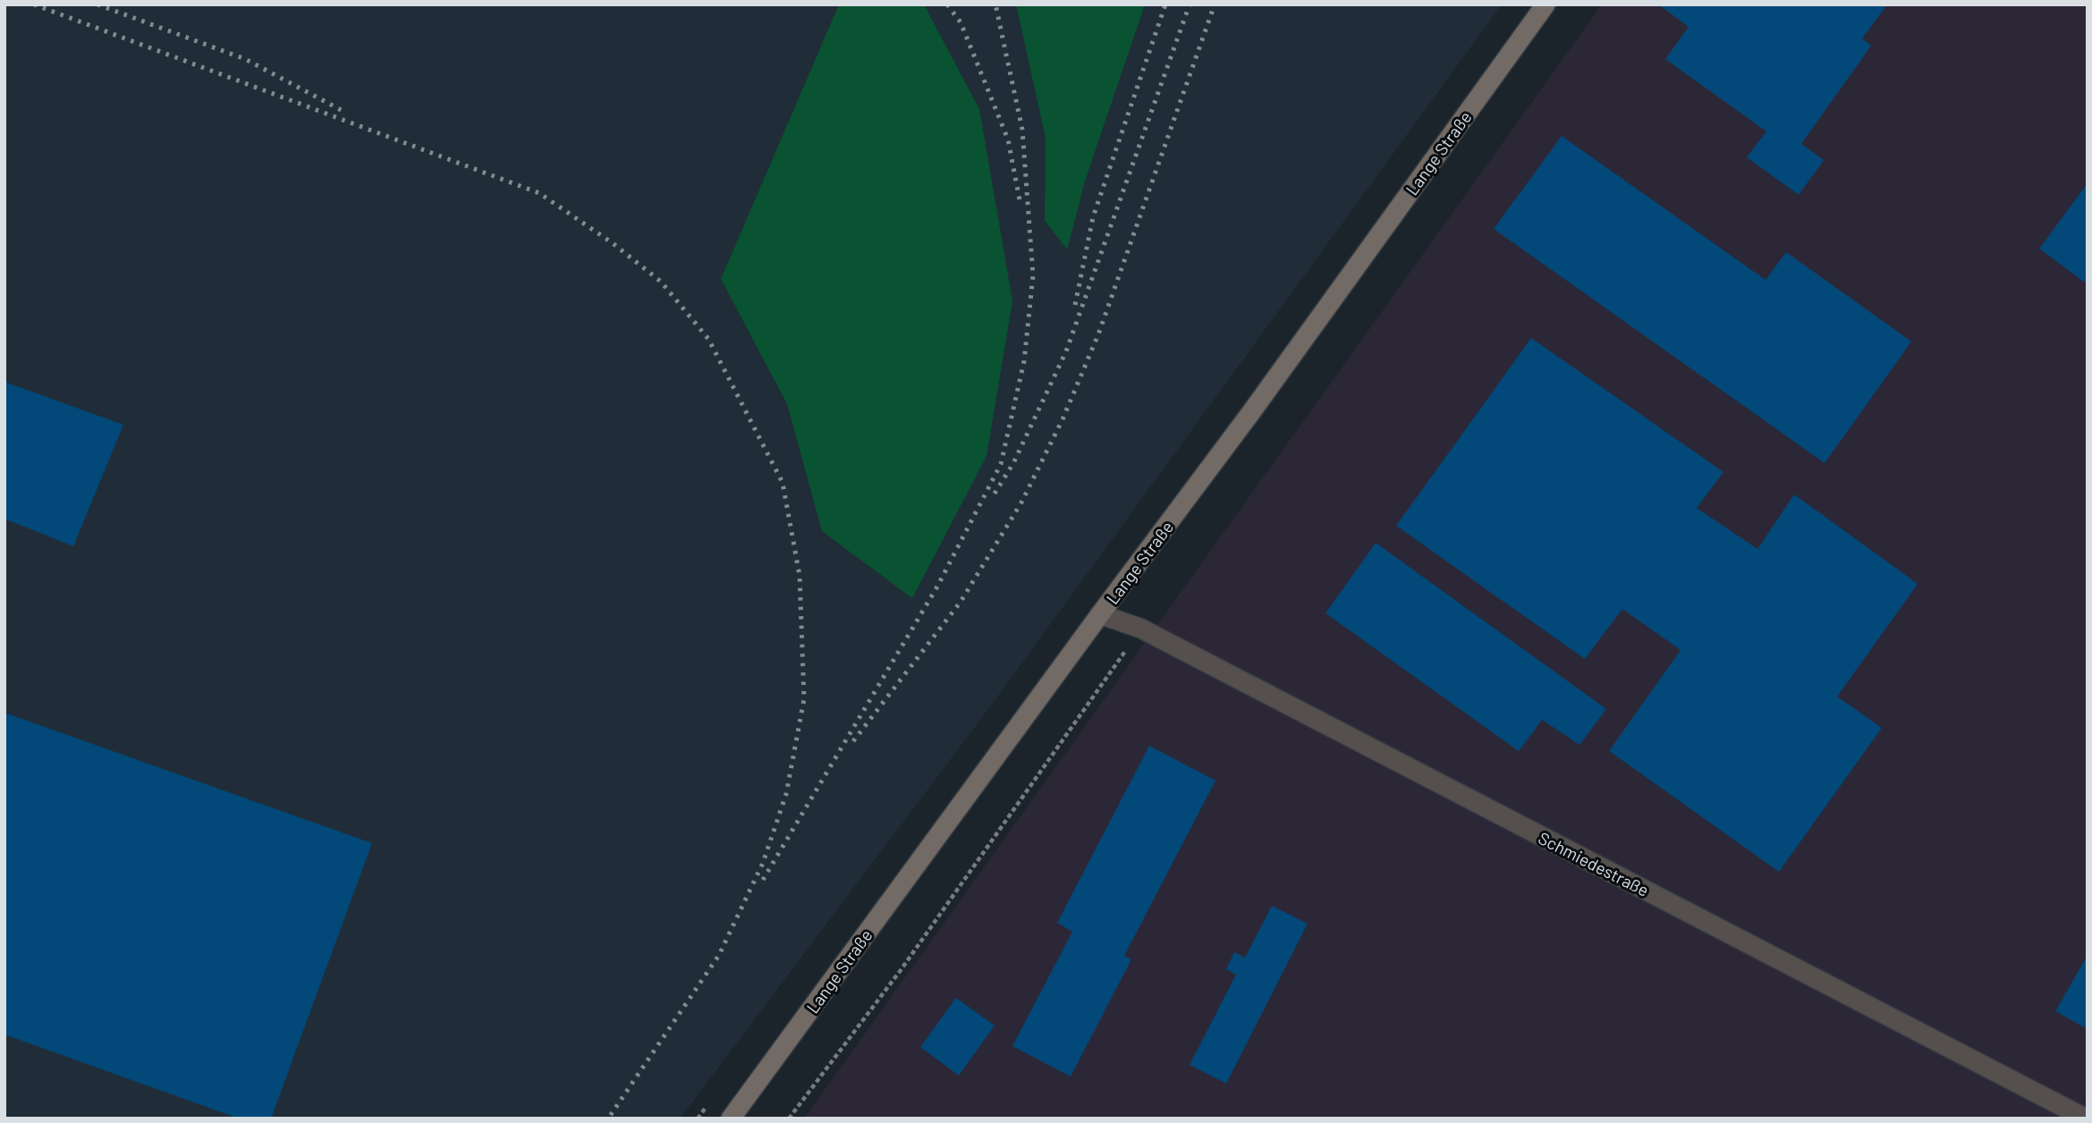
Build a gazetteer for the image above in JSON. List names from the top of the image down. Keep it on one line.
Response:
{"streets":{"street":["Lange Straße","Schmiedestraße"]},"crossings":[["Lange Straße","Schmiedestraße"]]}
